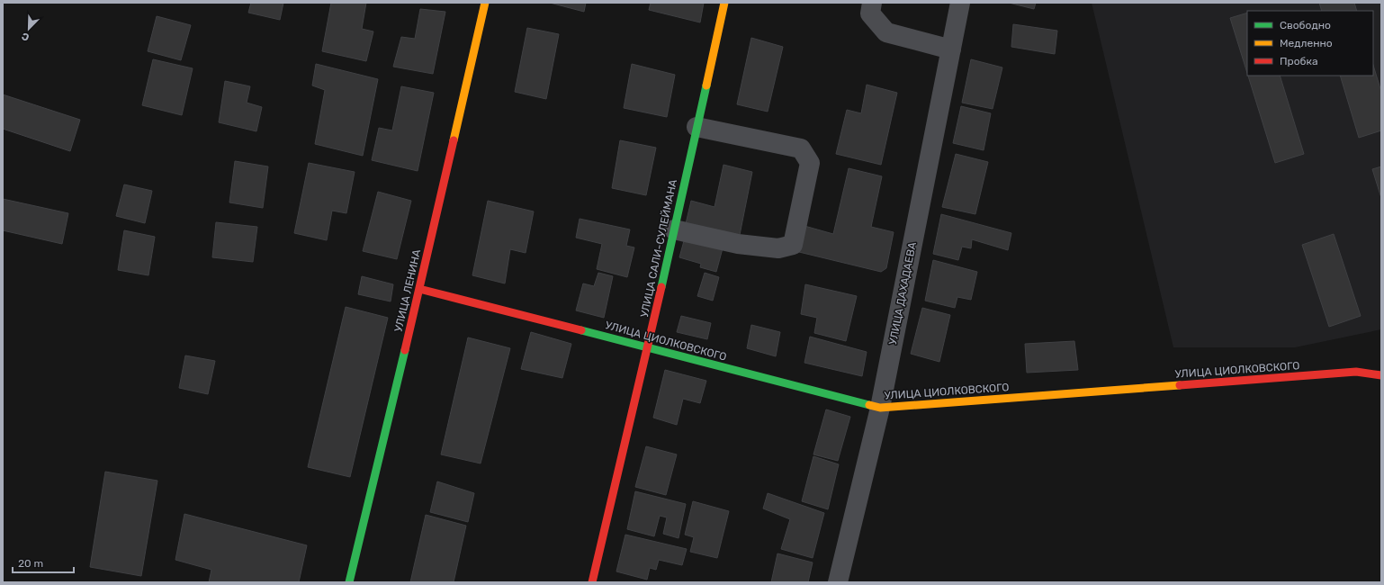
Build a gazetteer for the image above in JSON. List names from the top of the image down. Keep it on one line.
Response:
{"streets":{"street":["УЛИЦА САЛИ-СУЛЕЙМАНА","УЛИЦА ЛЕНИНА","УЛИЦА ДАХАДАЕВА","УЛИЦА ЦИОЛКОВСКОГО"]},"crossings":[["УЛИЦА САЛИ-СУЛЕЙМАНА","УЛИЦА ЦИОЛКОВСКОГО"],["УЛИЦА ЛЕНИНА","УЛИЦА ЦИОЛКОВСКОГО"],["УЛИЦА ДАХАДАЕВА","УЛИЦА ЦИОЛКОВСКОГО"]],"legend":["Свободно","Медленно","Пробка"],"scale_bar":"20 m","north":"bottom left"}
